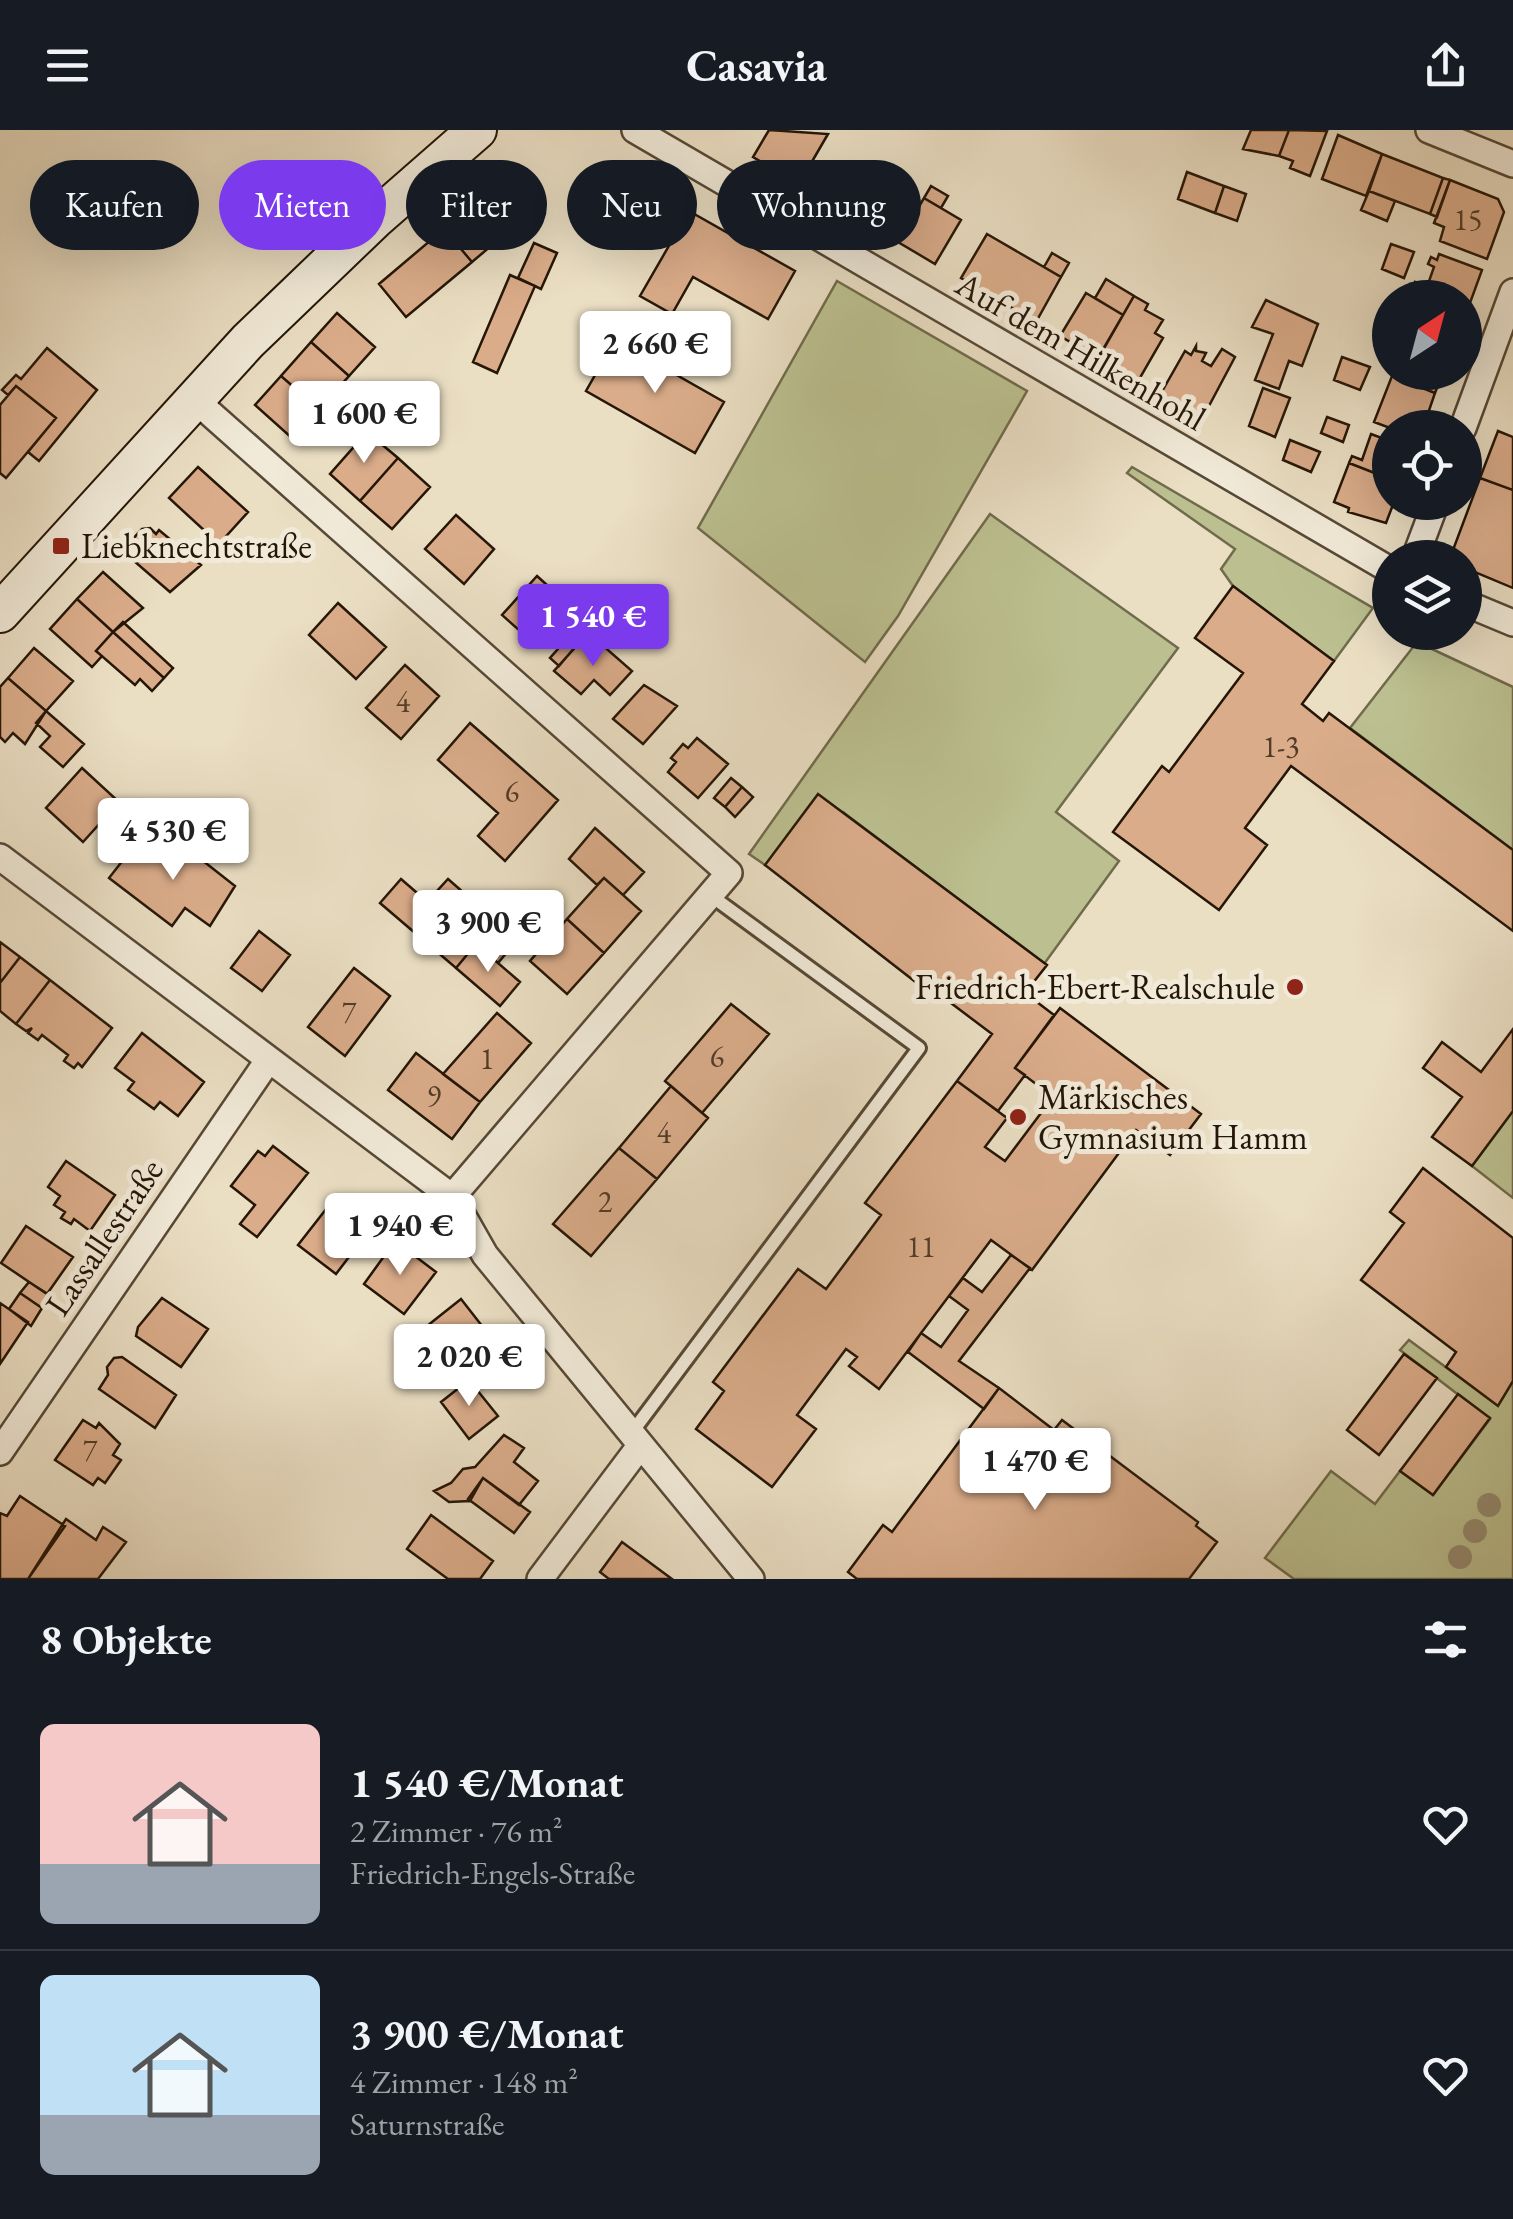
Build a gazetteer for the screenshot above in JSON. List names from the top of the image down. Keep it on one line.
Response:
{"streets":{"street":["Auf dem Hilkenhohl","Lassallestraße"]},"places":{"transit":["Liebknechtstraße"],"other":["Friedrich-Ebert-Realschule","Märkisches Gymnasium Hamm"]},"house_numbers":["15","4","1-3","6","7","6","1","9","4","2","11","7"],"north":"top right","page":{"header":"Casavia","chip":["Kaufen","Mieten","Filter","Neu","Wohnung"],"price":["2 660 €","1 600 €","1 540 €","4 530 €","3 900 €","1 940 €","2 020 €","1 470 €"],"heading":"8 Objekte","list":[{"name":"1 540 €/Monat","note":"2 Zimmer · 76 m² · Friedrich-Engels-Straße"},{"name":"3 900 €/Monat","note":"4 Zimmer · 148 m² · Saturnstraße"}]}}
